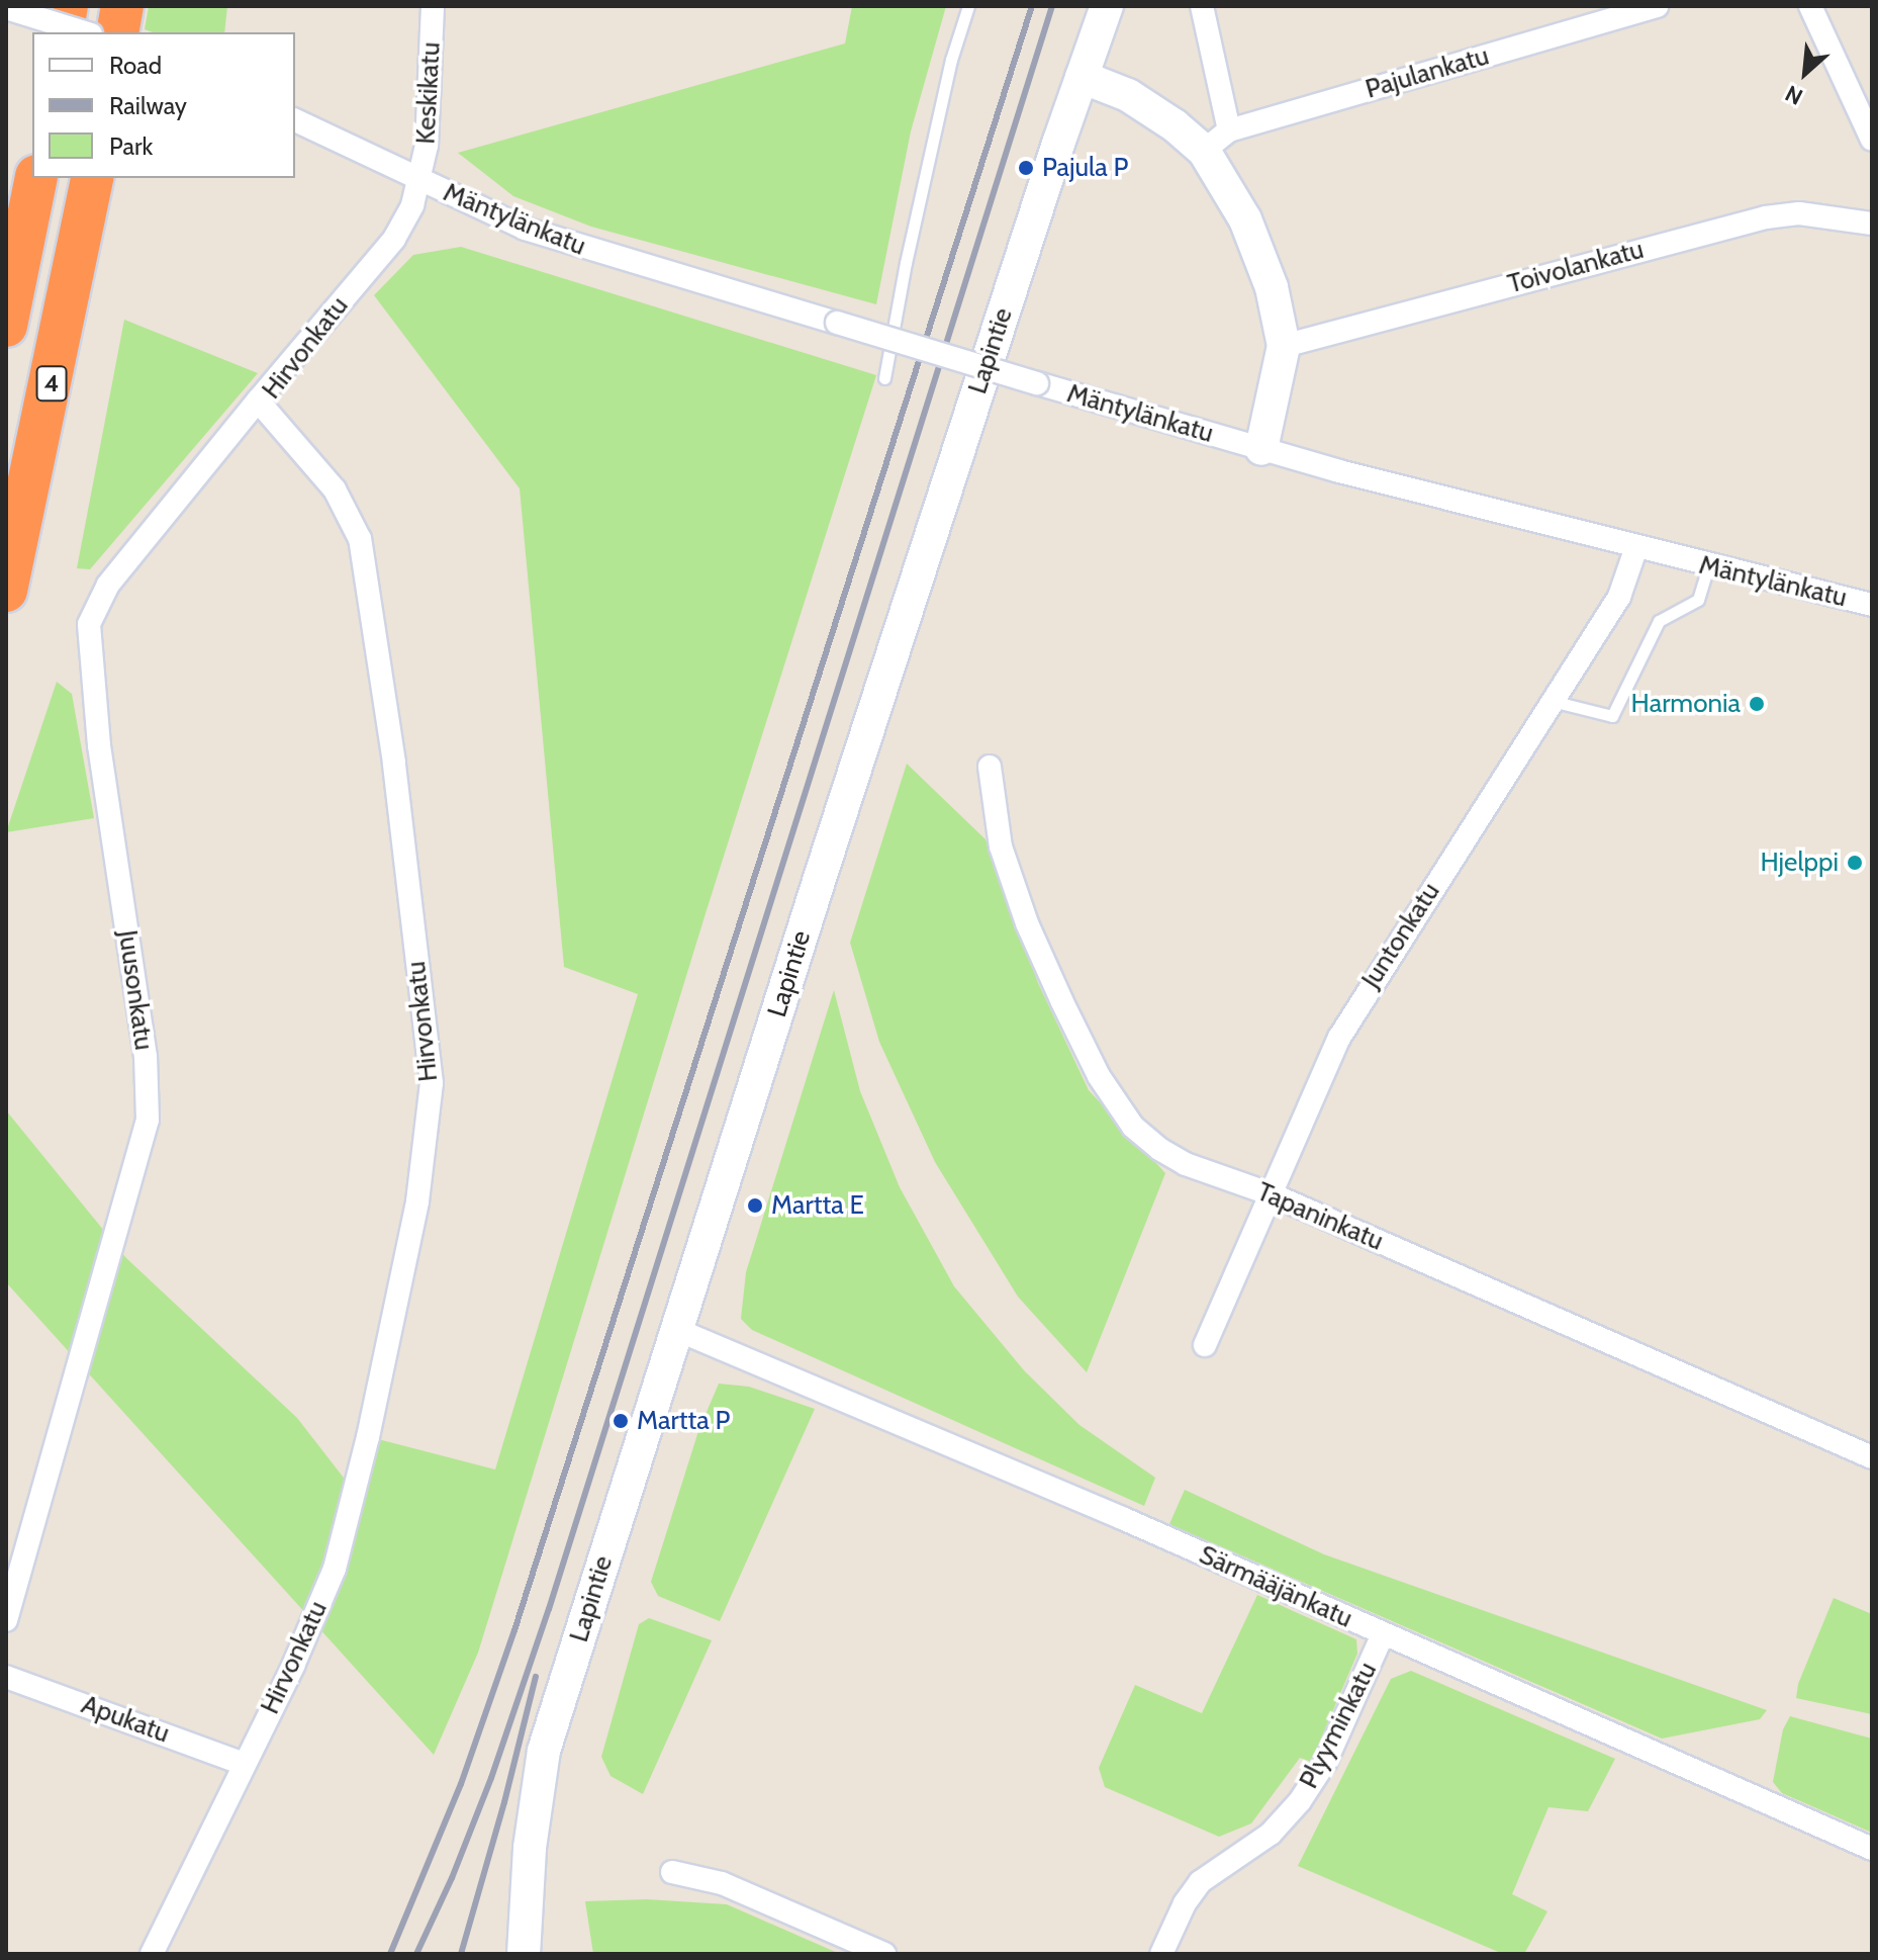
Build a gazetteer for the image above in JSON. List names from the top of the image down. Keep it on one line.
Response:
{"streets":{"highway":["4"],"main road":["Lapintie"],"street":["Pajulankatu","Keskikatu","Mäntylänkatu","Toivolankatu","Hirvonkatu","Juntonkatu","Juusonkatu","Tapaninkatu","Särmääjänkatu","Apukatu","Plyyminkatu"]},"crossings":[["Keskikatu","Mäntylänkatu"],["Keskikatu","Hirvonkatu"],["Mäntylänkatu","Hirvonkatu"],["Mäntylänkatu","Juntonkatu"],["Hirvonkatu","Juusonkatu"],["Hirvonkatu","Apukatu"],["Lapintie","Särmääjänkatu"],["Juntonkatu","Tapaninkatu"],["Särmääjänkatu","Plyyminkatu"]],"places":["Pajula P","Harmonia","Hjelppi","Martta E","Martta P"],"legend":["Road","Railway","Park"],"north":"bottom left"}
